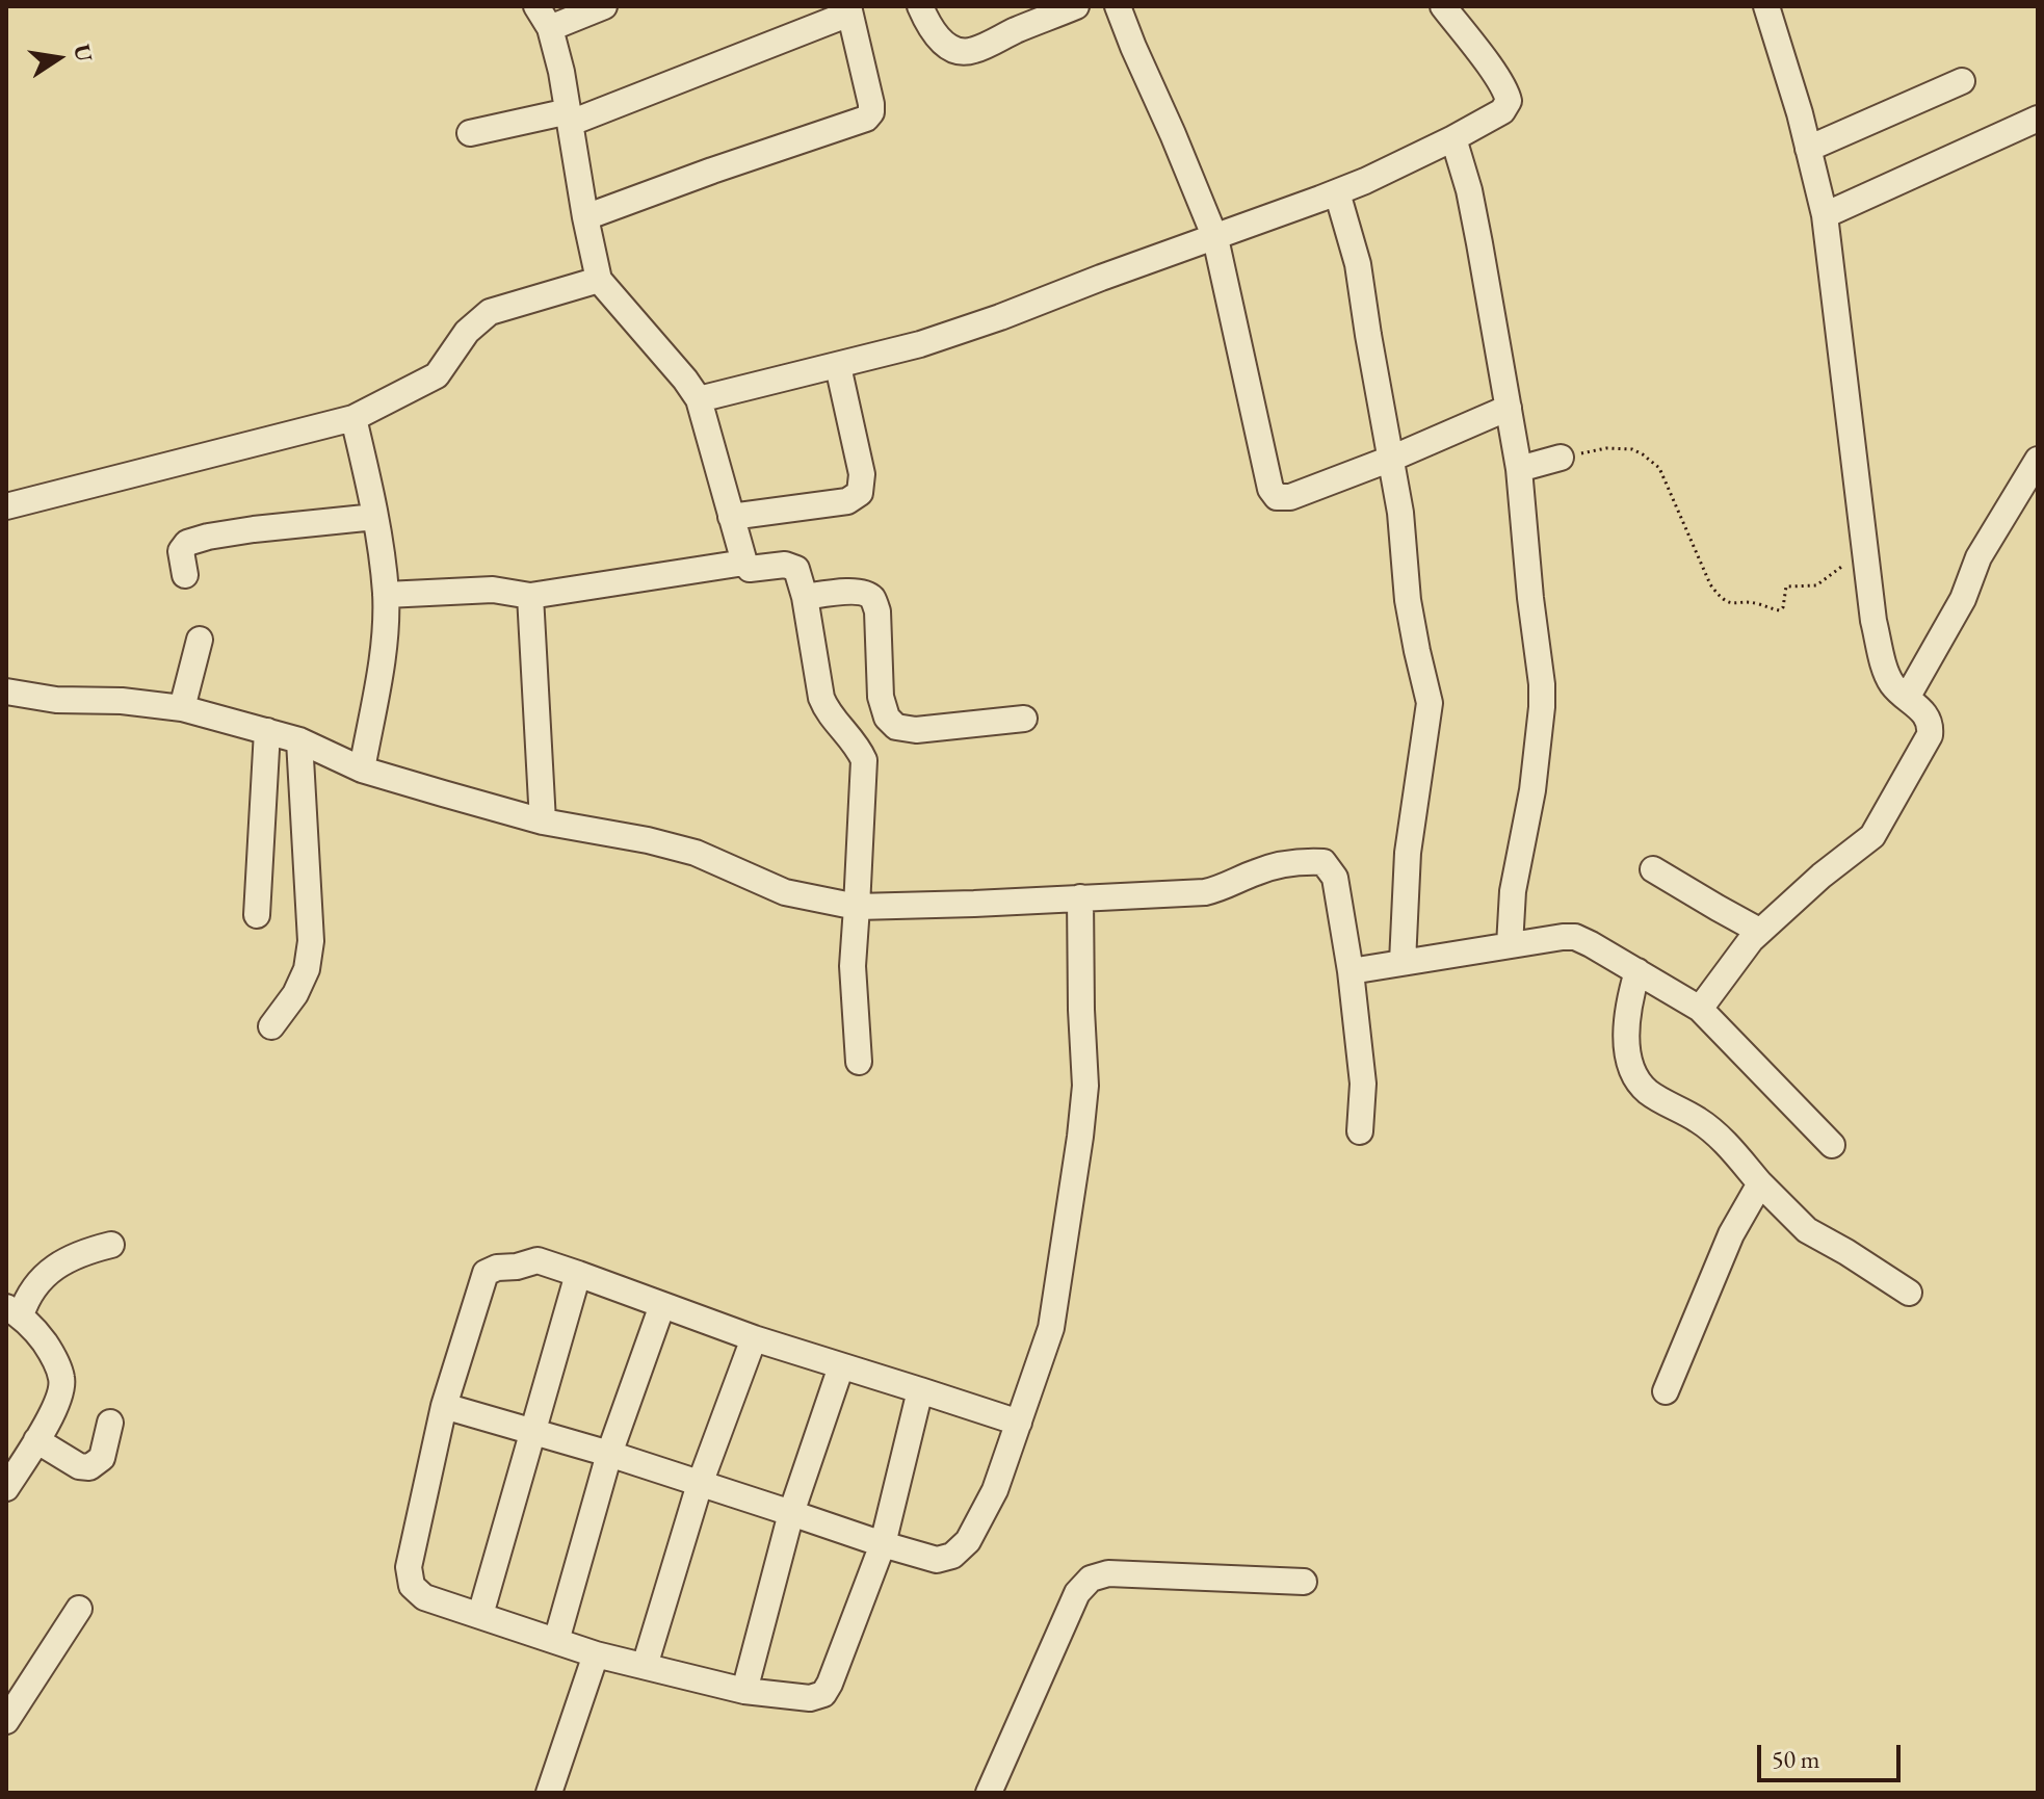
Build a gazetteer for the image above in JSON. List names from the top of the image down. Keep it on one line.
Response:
{"scale_bar":"50 m","north":"right"}
